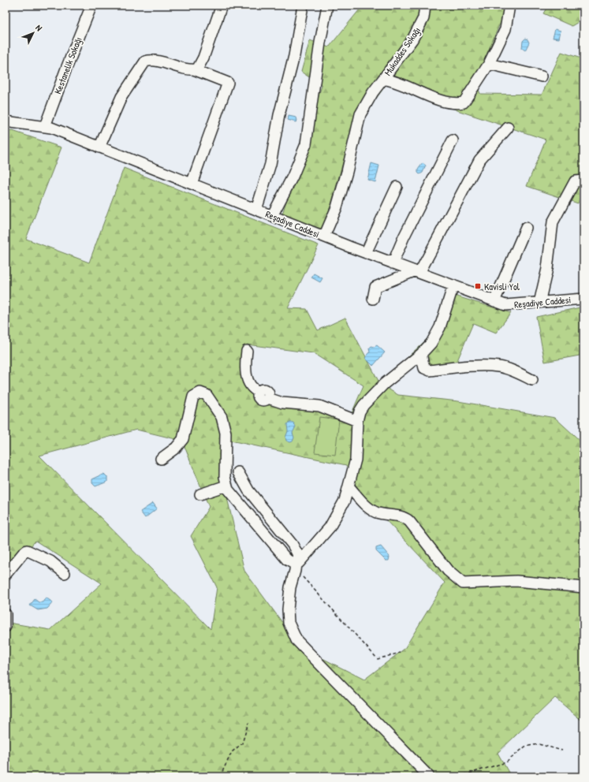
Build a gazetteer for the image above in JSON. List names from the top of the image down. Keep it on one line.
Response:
{"streets":{"street":["Mukaddes Sokağı","Kestanelik Sokağı","Reşadiye Caddesi"]},"crossings":[["Mukaddes Sokağı","Reşadiye Caddesi"],["Kestanelik Sokağı","Reşadiye Caddesi"]],"places":{"transit":["Kavisli Yol"]},"north":"top right"}
